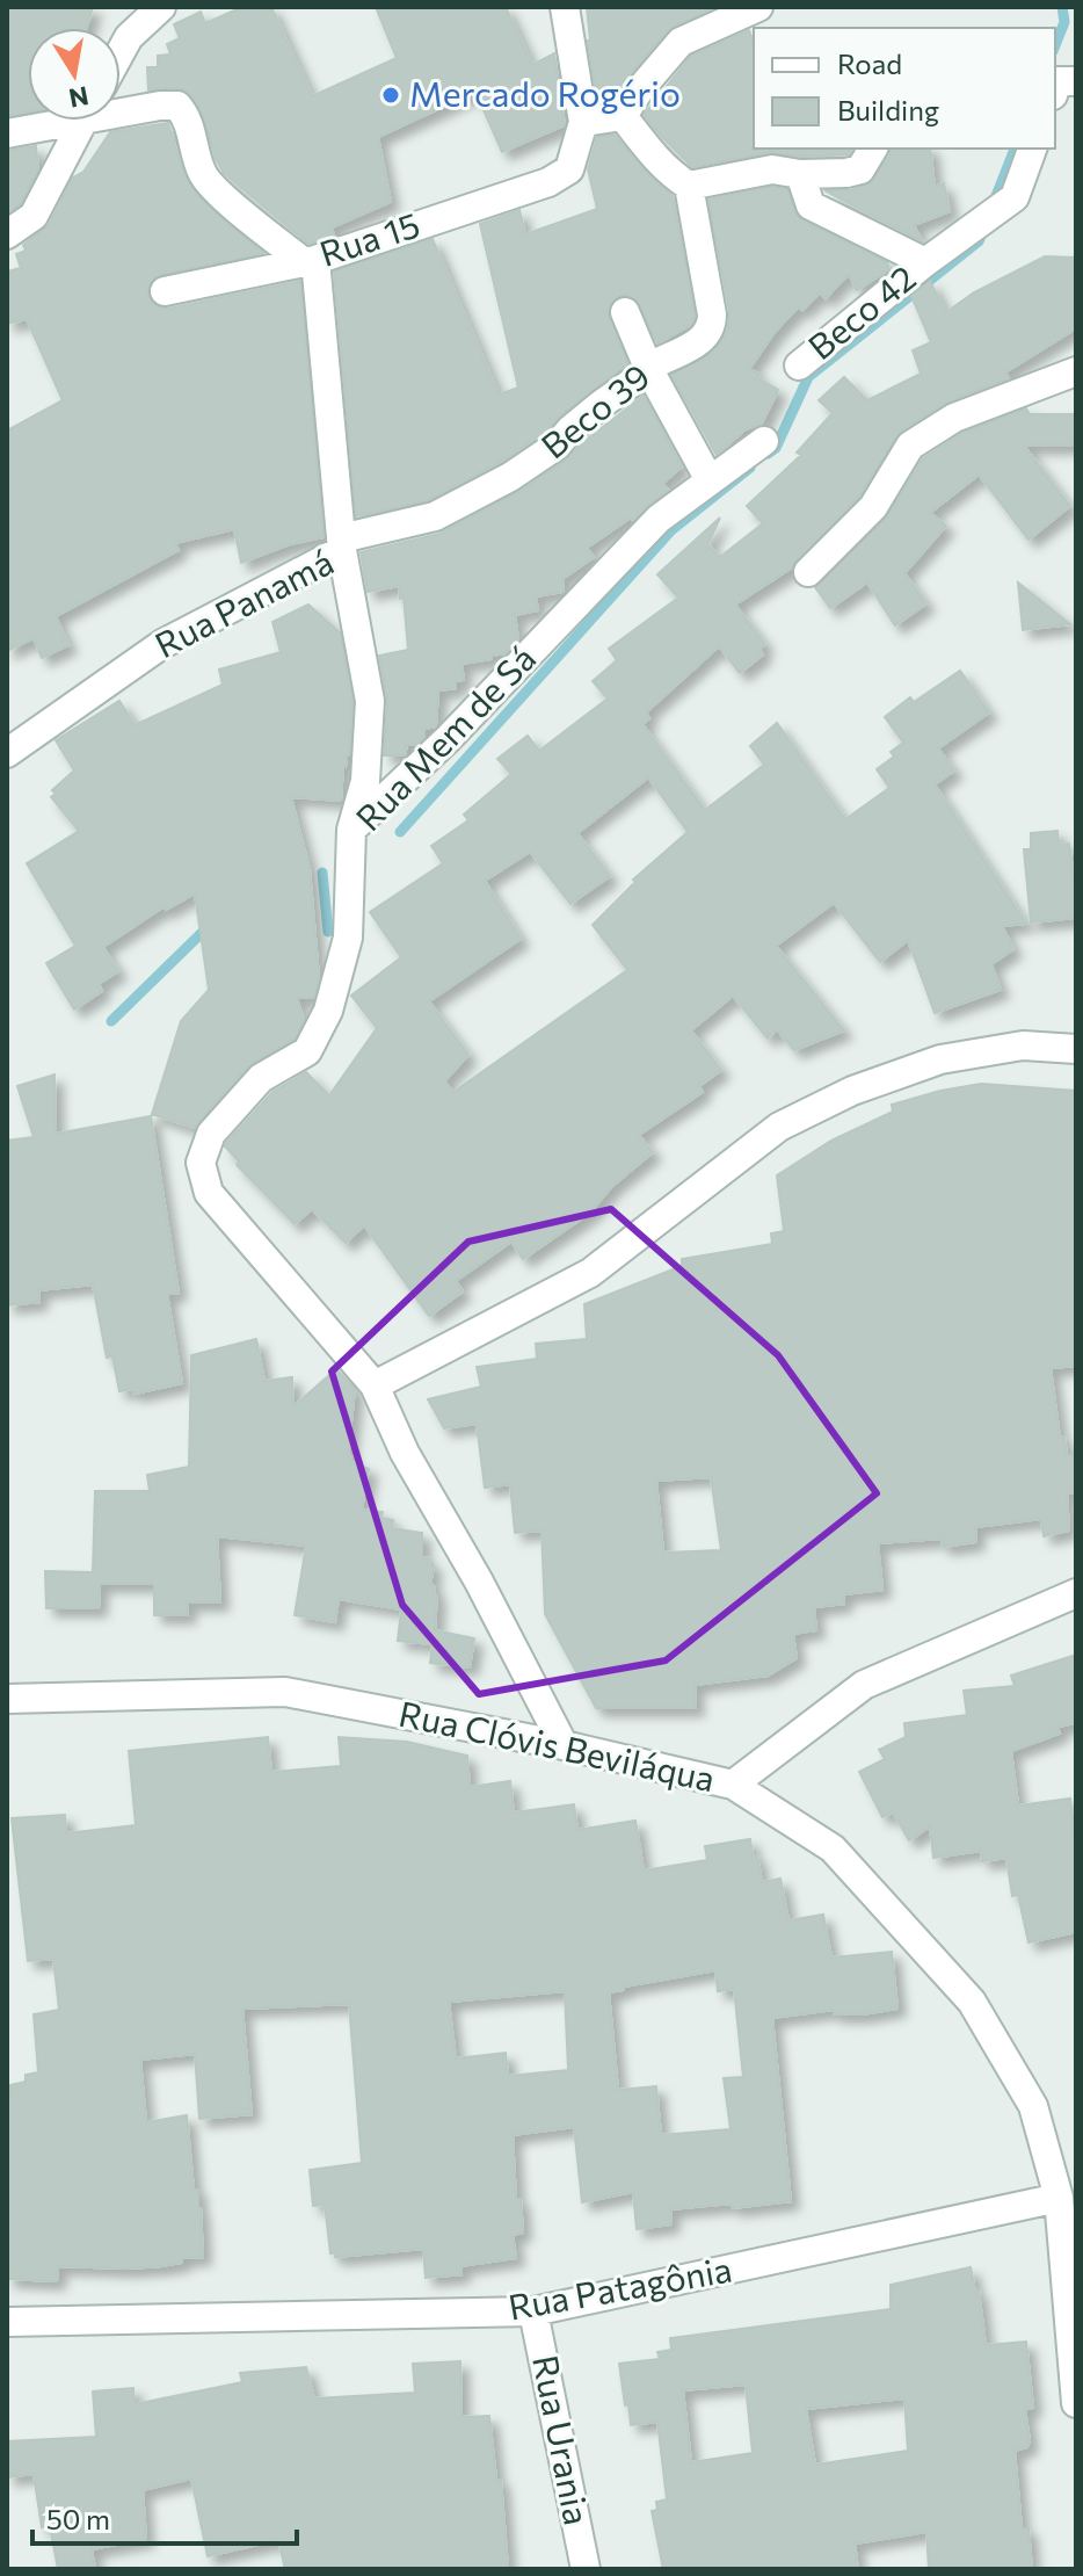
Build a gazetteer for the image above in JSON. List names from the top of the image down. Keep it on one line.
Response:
{"streets":{"street":["Rua 15","Beco 42","Beco 39","Rua Panamá","Rua Mem de Sá","Rua Clóvis Beviláqua","Rua Patagônia","Rua Urania"]},"crossings":[["Beco 39","Rua Panamá"],["Rua Panamá","Rua Mem de Sá"],["Rua Clóvis Beviláqua","Rua Patagônia"],["Rua Patagônia","Rua Urania"]],"places":["Mercado Rogério"],"legend":["Road","Building"],"scale_bar":"50 m","north":"bottom"}
